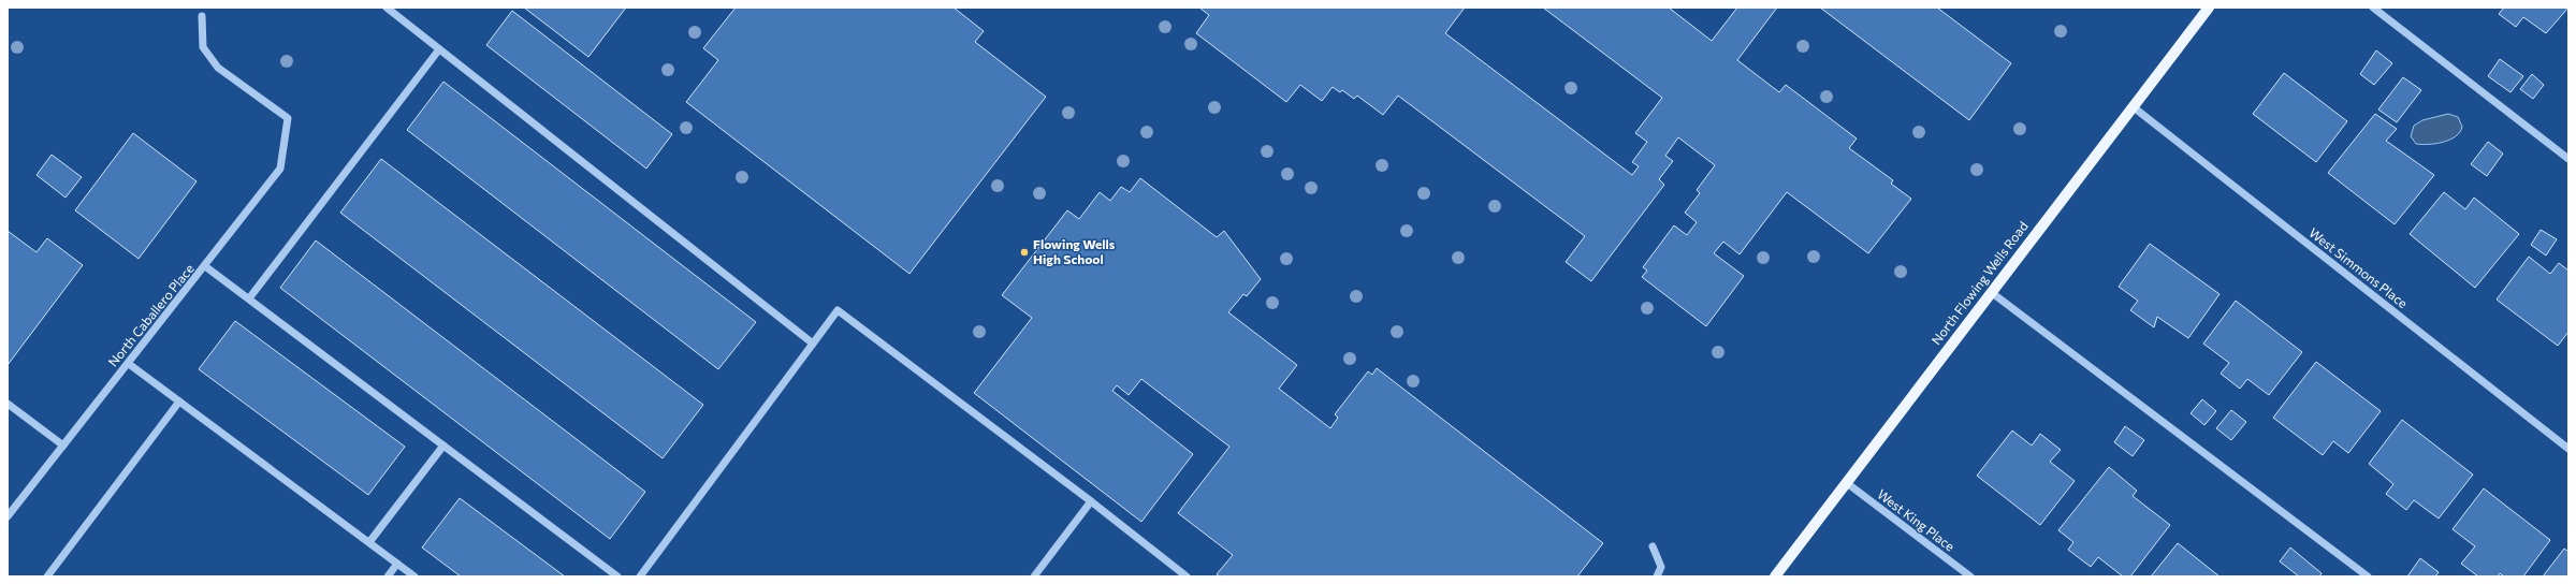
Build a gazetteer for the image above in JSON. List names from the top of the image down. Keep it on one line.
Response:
{"streets":{"main road":["North Flowing Wells Road"],"street":["West Simmons Place","North Caballero Place","West King Place"]},"crossings":[["West Simmons Place","North Flowing Wells Road"],["North Flowing Wells Road","West King Place"]],"places":["Flowing Wells High School"]}
